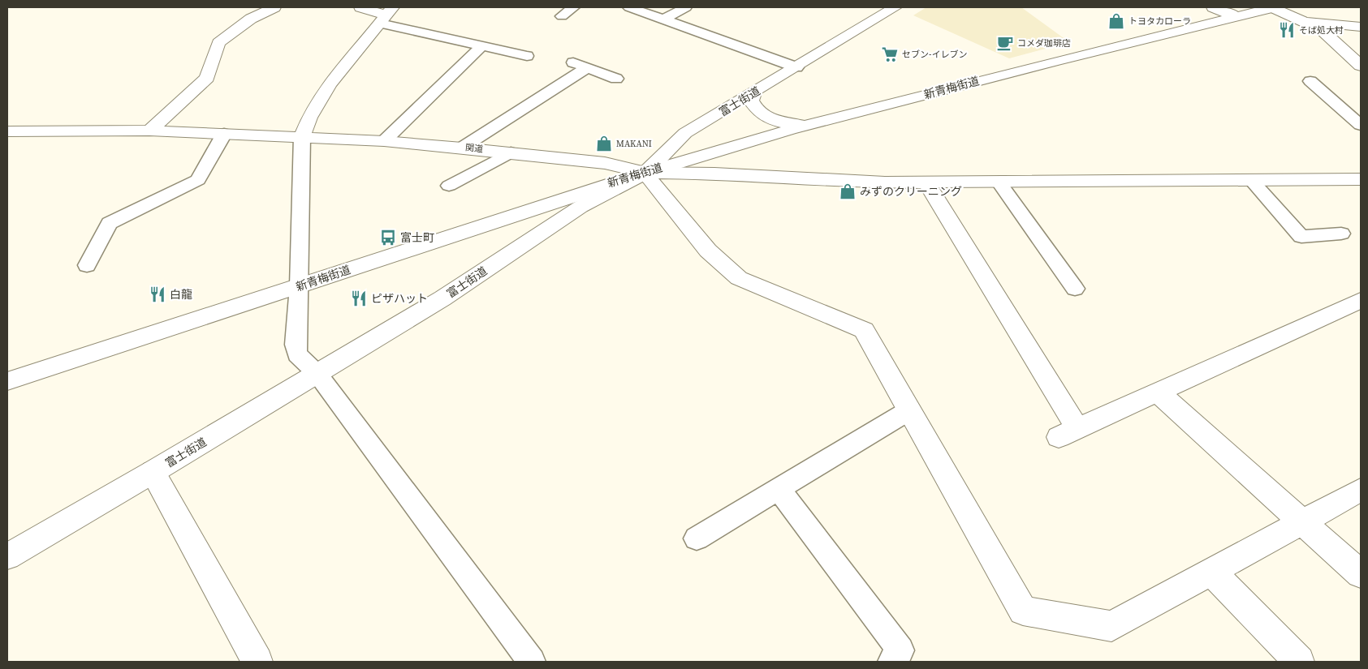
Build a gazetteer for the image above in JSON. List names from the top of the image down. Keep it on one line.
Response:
{"streets":{"street":["新青梅街道","富士街道","関道"]},"crossings":[["新青梅街道","富士街道"],["新青梅街道","関道"],["富士街道","関道"]],"places":{"shop":["トヨタカローラ","MAKANI","みずのクリーニング"],"restaurant":["そば処大村","白龍","ピザハット"],"cafe":["コメダ珈琲店"],"supermarket":["セブン-イレブン"],"bus stop":["富士町"]}}
